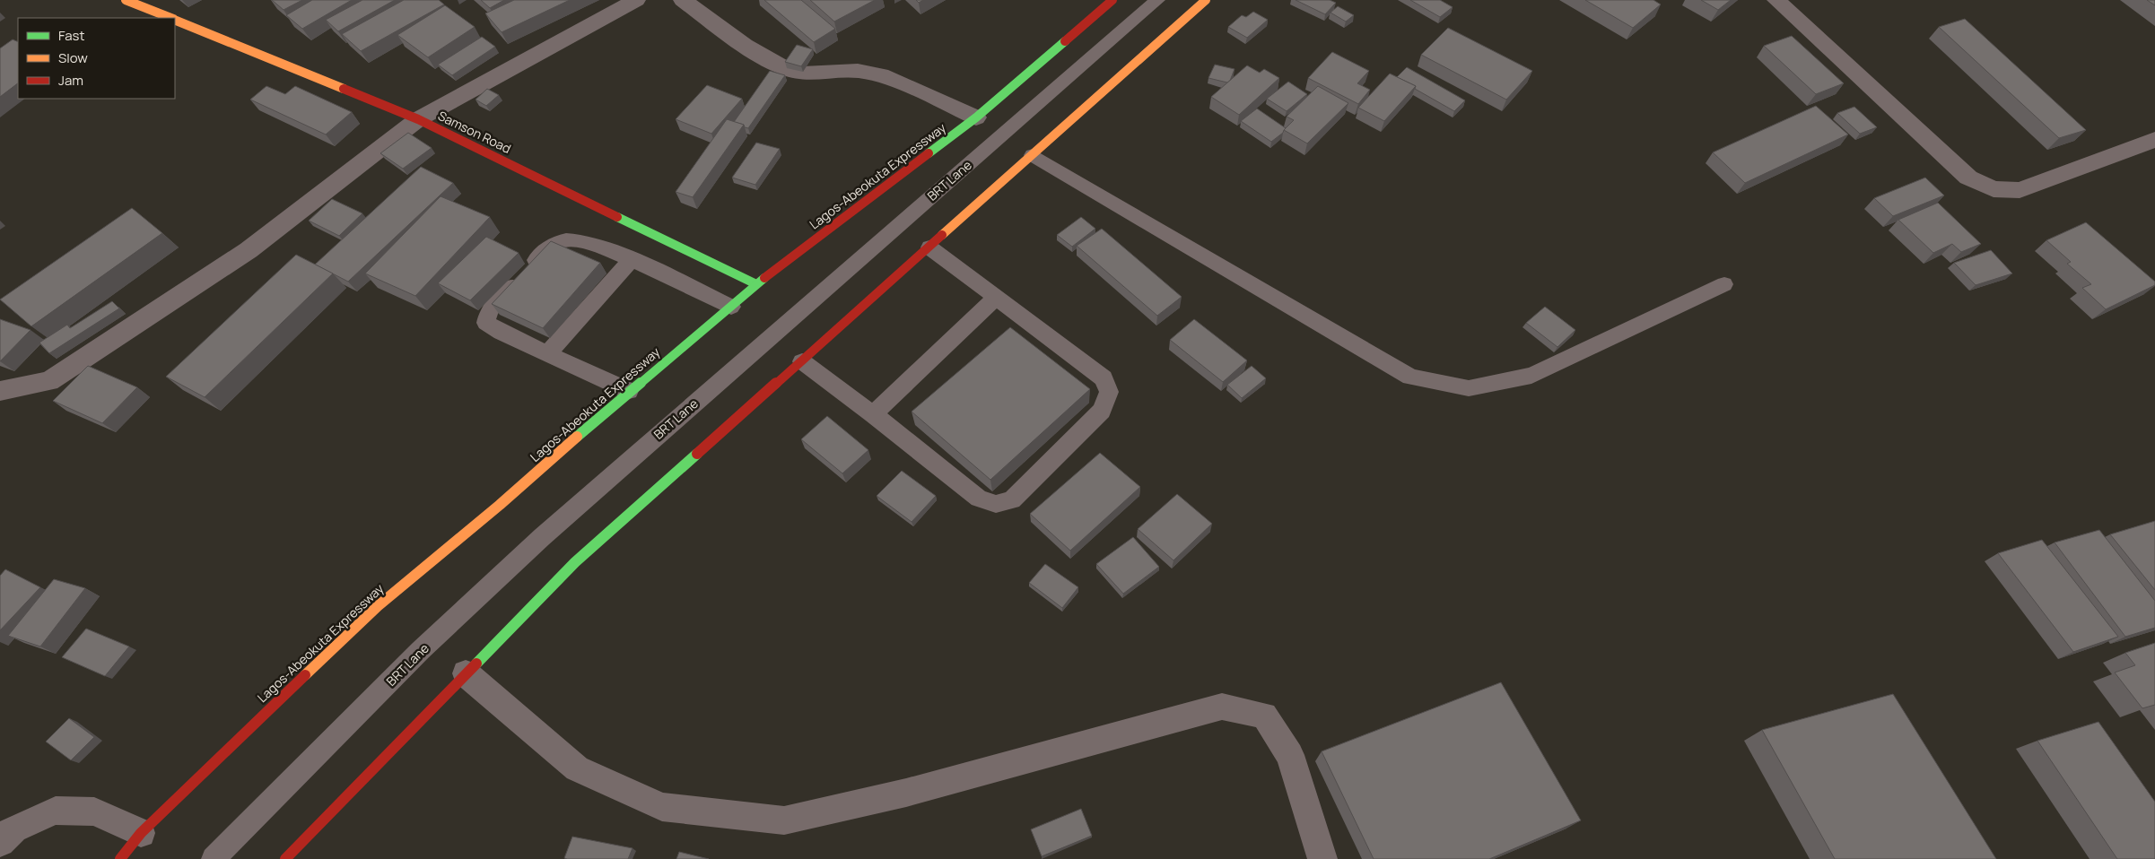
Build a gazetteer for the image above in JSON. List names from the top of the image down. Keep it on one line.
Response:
{"streets":{"main road":["Samson Road","Lagos-Abeokuta Expressway"],"lane":["BRT Lane"]},"crossings":[["Samson Road","Lagos-Abeokuta Expressway"]],"legend":["Fast","Slow","Jam"]}
